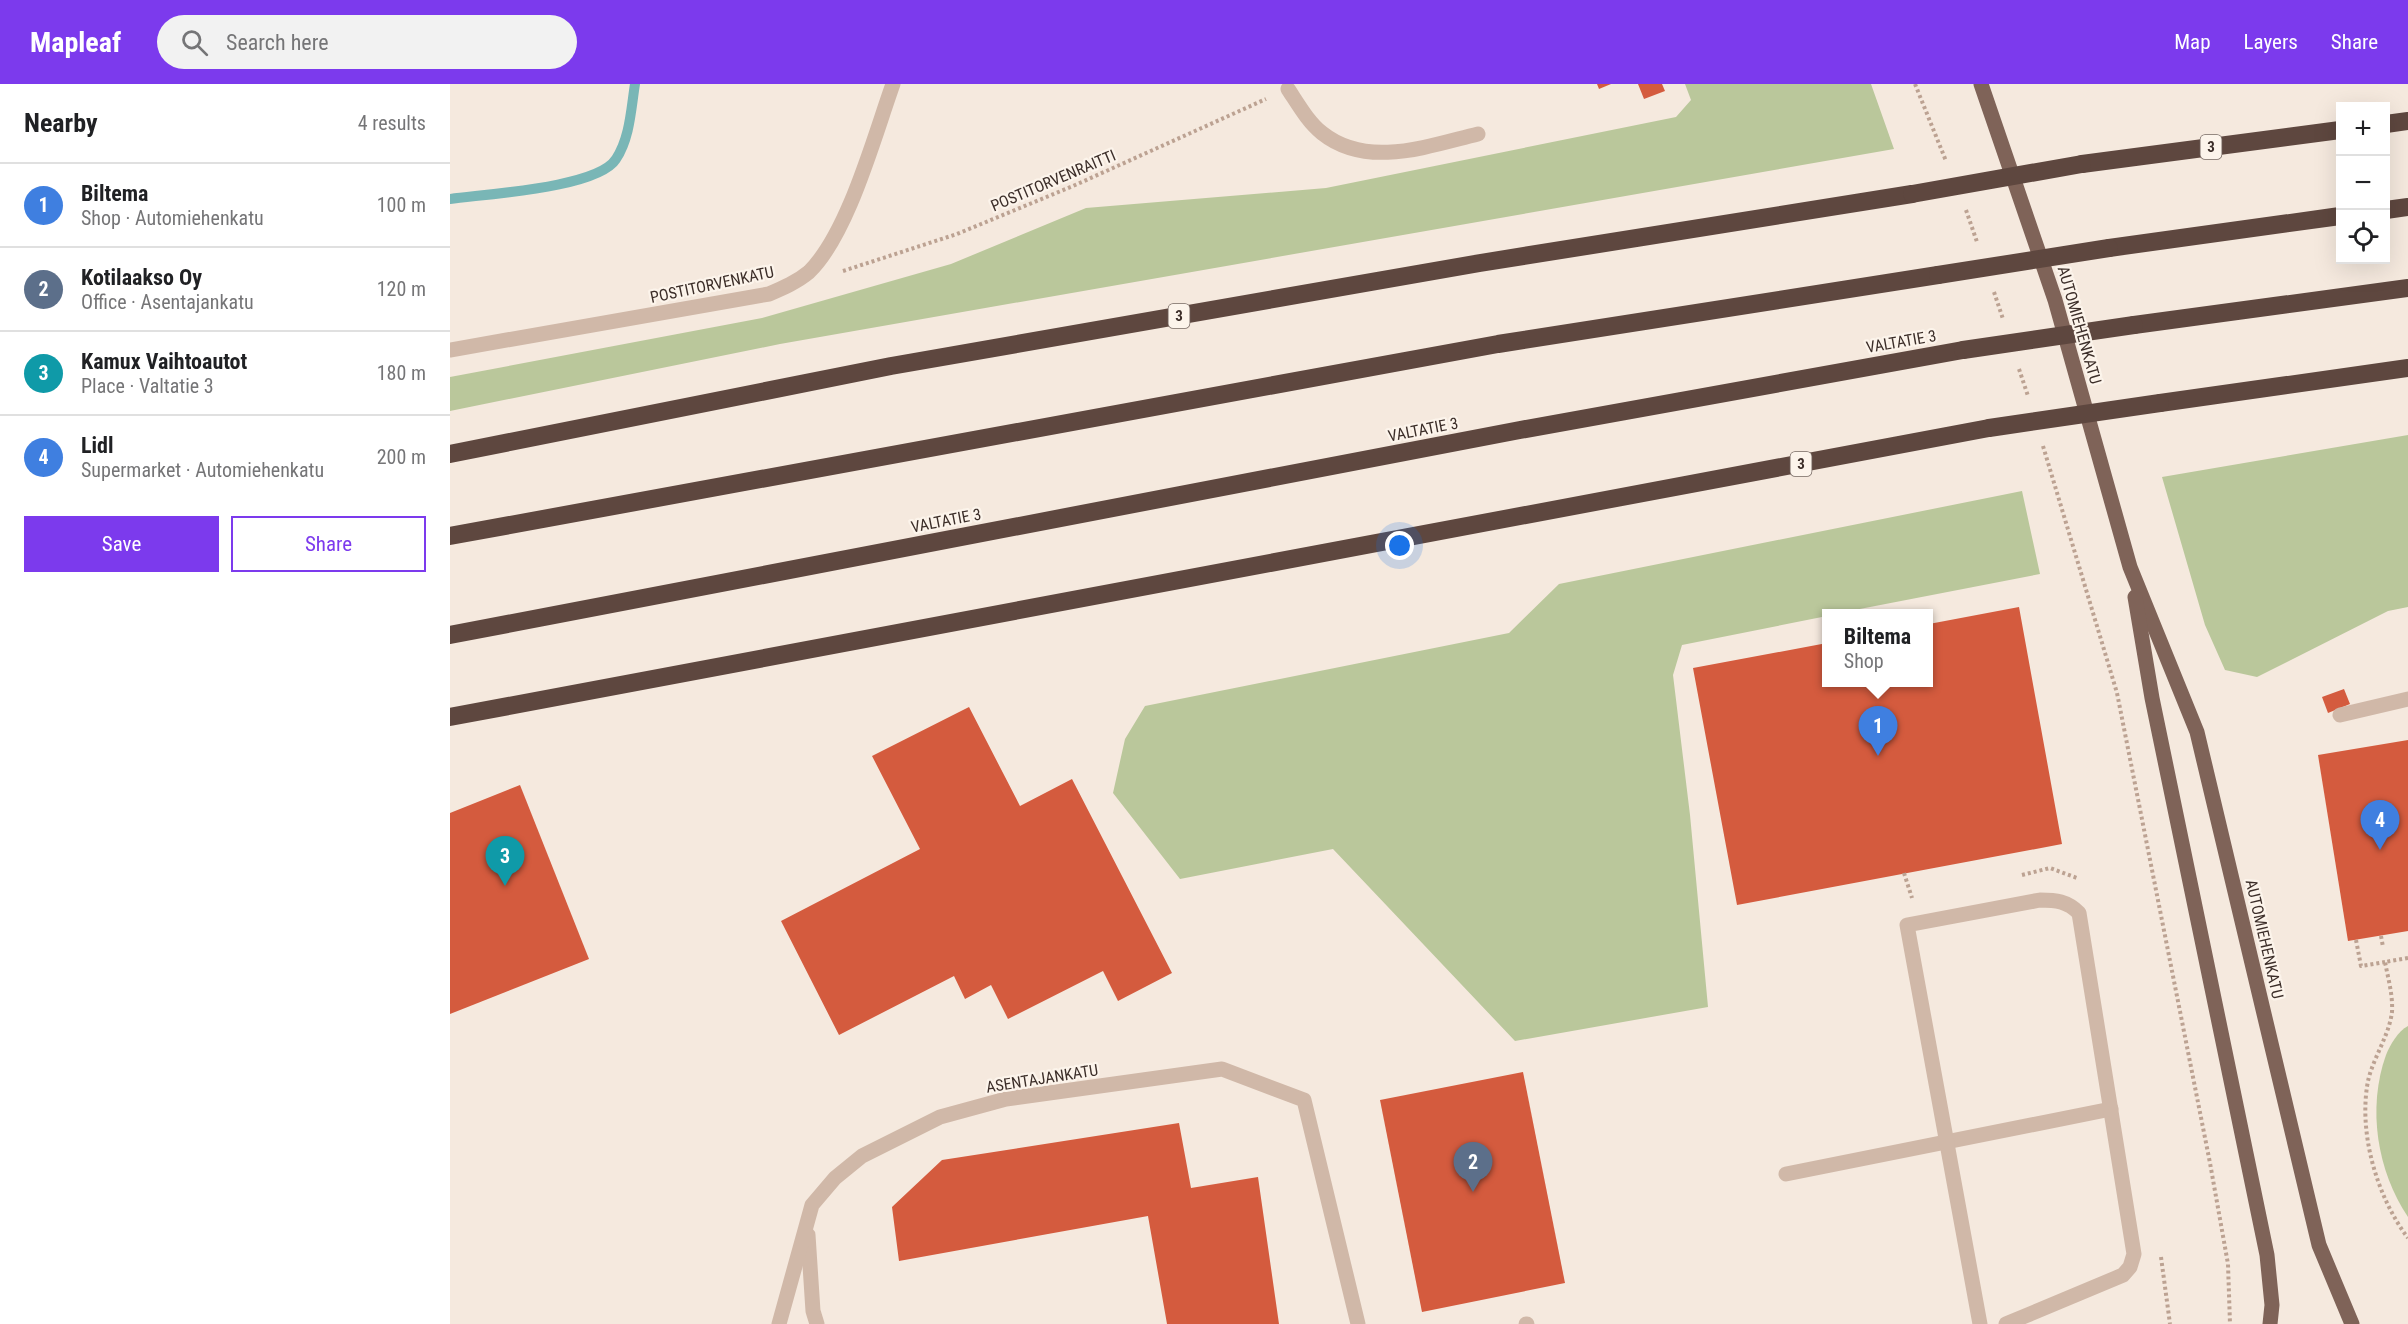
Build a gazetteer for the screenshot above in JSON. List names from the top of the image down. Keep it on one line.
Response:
{"streets":{"highway":["3","VALTATIE 3"],"main road":["AUTOMIEHENKATU"],"street":["POSTITORVENKATU","ASENTAJANKATU"],"path":["POSTITORVENRAITTI"]},"crossings":[["POSTITORVENRAITTI","POSTITORVENKATU"]],"page":{"header":"Mapleaf","search":"Search here","nav":["Map","Layers","Share"],"heading":["Nearby","4 results"],"map_buttons":["+","−"],"list":[{"mark":"1","name":"Biltema","note":"Shop · Automiehenkatu","value":"100 m"},{"mark":"2","name":"Kotilaakso Oy","note":"Office · Asentajankatu","value":"120 m"},{"mark":"3","name":"Kamux Vaihtoautot","note":"Place · Valtatie 3","value":"180 m"},{"mark":"4","name":"Lidl","note":"Supermarket · Automiehenkatu","value":"200 m"}],"buttons":["Save","Share"],"popup":["Biltema","Shop"],"pins":["1","4","3","2"]}}
